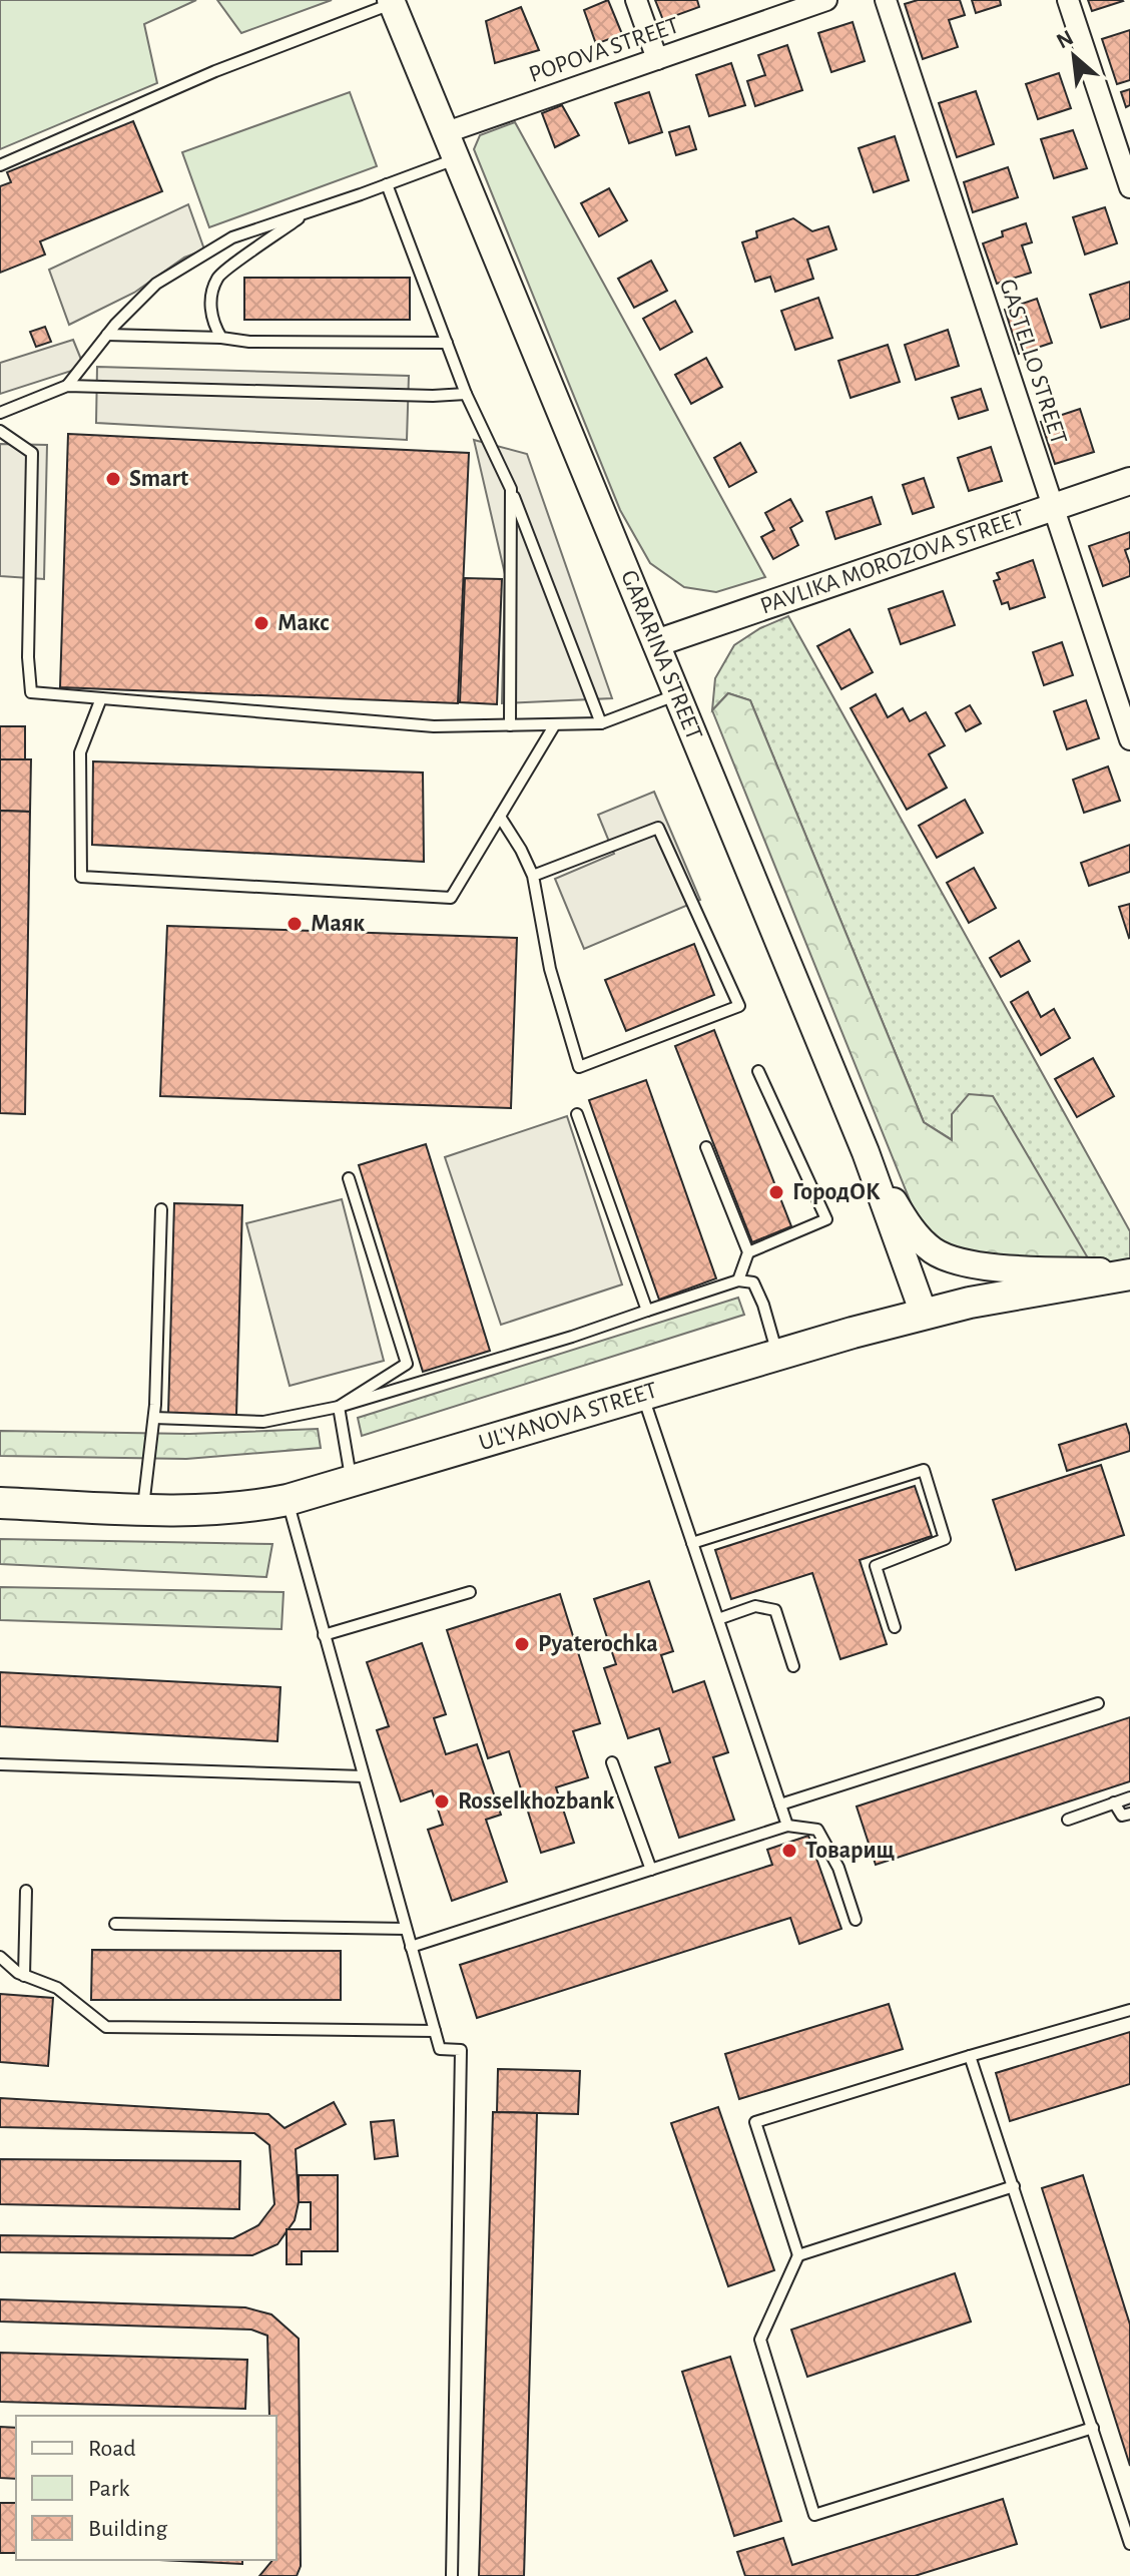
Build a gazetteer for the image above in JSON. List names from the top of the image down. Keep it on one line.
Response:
{"streets":{"main road":["UL'YANOVA STREET"],"street":["POPOVA STREET","GASTELLO STREET","PAVLIKA MOROZOVA STREET","GARARINA STREET"]},"crossings":[["POPOVA STREET","GARARINA STREET"],["GASTELLO STREET","PAVLIKA MOROZOVA STREET"],["PAVLIKA MOROZOVA STREET","GARARINA STREET"],["GARARINA STREET","UL'YANOVA STREET"]],"places":["Smart","Макс","Маяк","ГородОК","Pyaterochka","Rosselkhozbank","Товарищ"],"legend":["Road","Park","Building"],"north":"top left"}
